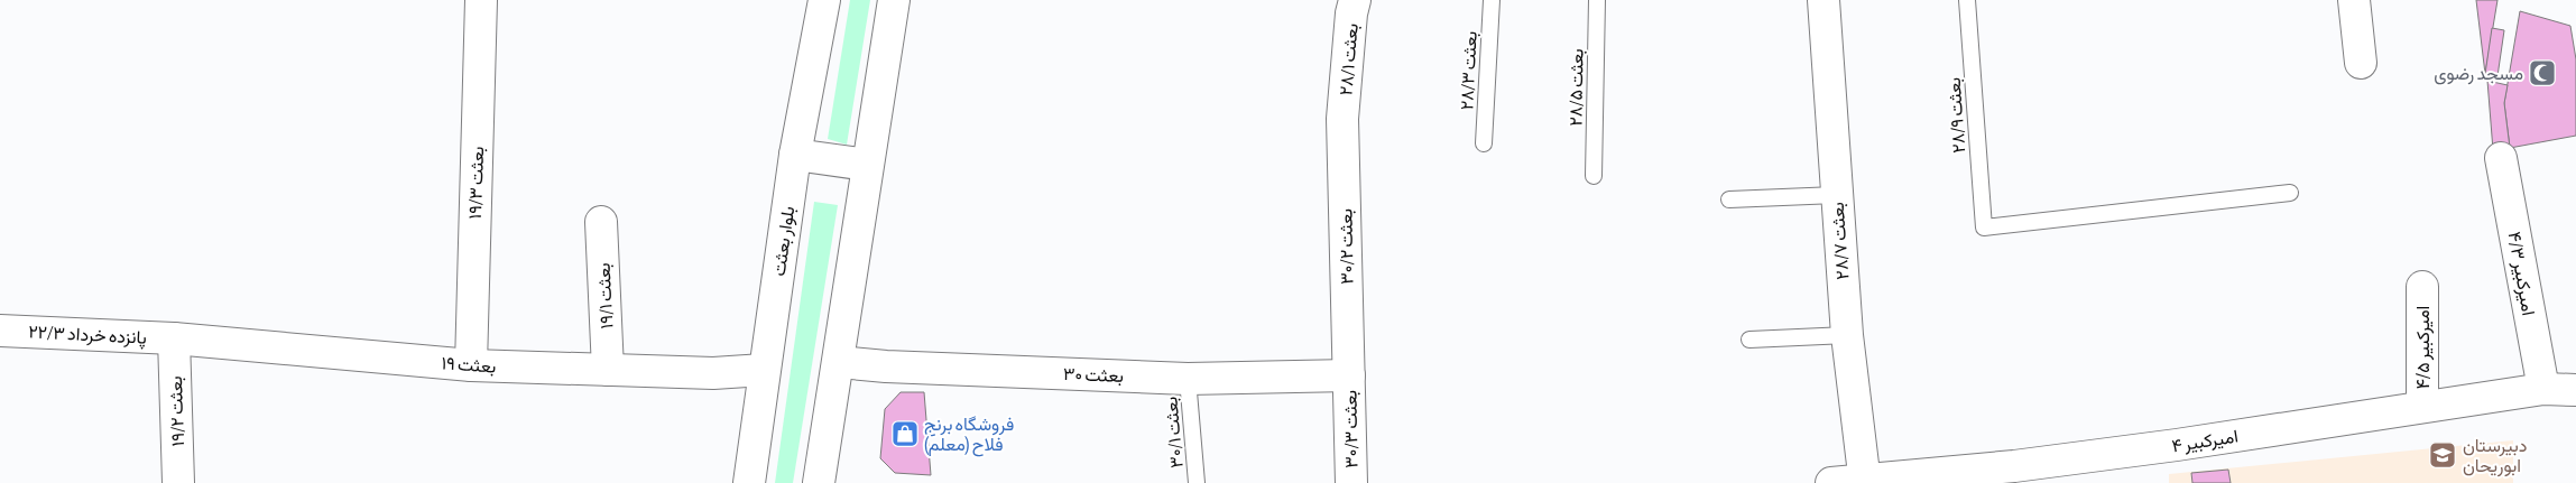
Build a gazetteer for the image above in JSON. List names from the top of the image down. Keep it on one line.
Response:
{"streets":{"street":["بعثت ۲۸/۱","بعثت ۱۹/۳","بلوار بعثت","بعثت ۲۸/۷","بعثت ۳۰/۲","امیرکبیر ۴/۳","بعثت ۱۹/۱","پانزده خرداد ۲۲/۳","امیرکبیر ۴/۵","بعثت ۱۹","بعثت ۳۰","بعثت ۱۹/۲","بعثت ۳۰/۳","امیرکبیر ۴"],"lane":["بعثت ۲۸/۳","بعثت ۲۸/۵","بعثت ۲۸/۹","بعثت ۳۰/۱"]},"crossings":[["بعثت ۲۸/۱","بعثت ۳۰/۲"],["بعثت ۱۹/۳","بعثت ۱۹"],["بلوار بعثت","بعثت ۱۹"],["بعثت ۲۸/۷","امیرکبیر ۴"],["بعثت ۳۰/۲","بعثت ۳۰"],["بعثت ۳۰/۲","بعثت ۳۰/۳"],["امیرکبیر ۴/۳","امیرکبیر ۴"],["بعثت ۱۹/۱","بعثت ۱۹"],["پانزده خرداد ۲۲/۳","بعثت ۱۹"],["پانزده خرداد ۲۲/۳","بعثت ۱۹/۲"],["امیرکبیر ۴/۵","امیرکبیر ۴"],["بعثت ۱۹","بعثت ۱۹/۲"],["بعثت ۳۰","بعثت ۳۰/۳"],["بعثت ۳۰","بعثت ۳۰/۱"]],"places":{"mosque":["مسجد رضوی"],"shop":["فروشگاه برنج فلاح (معلم)"],"school or university":["دبیرستان ابوریحان"]}}
